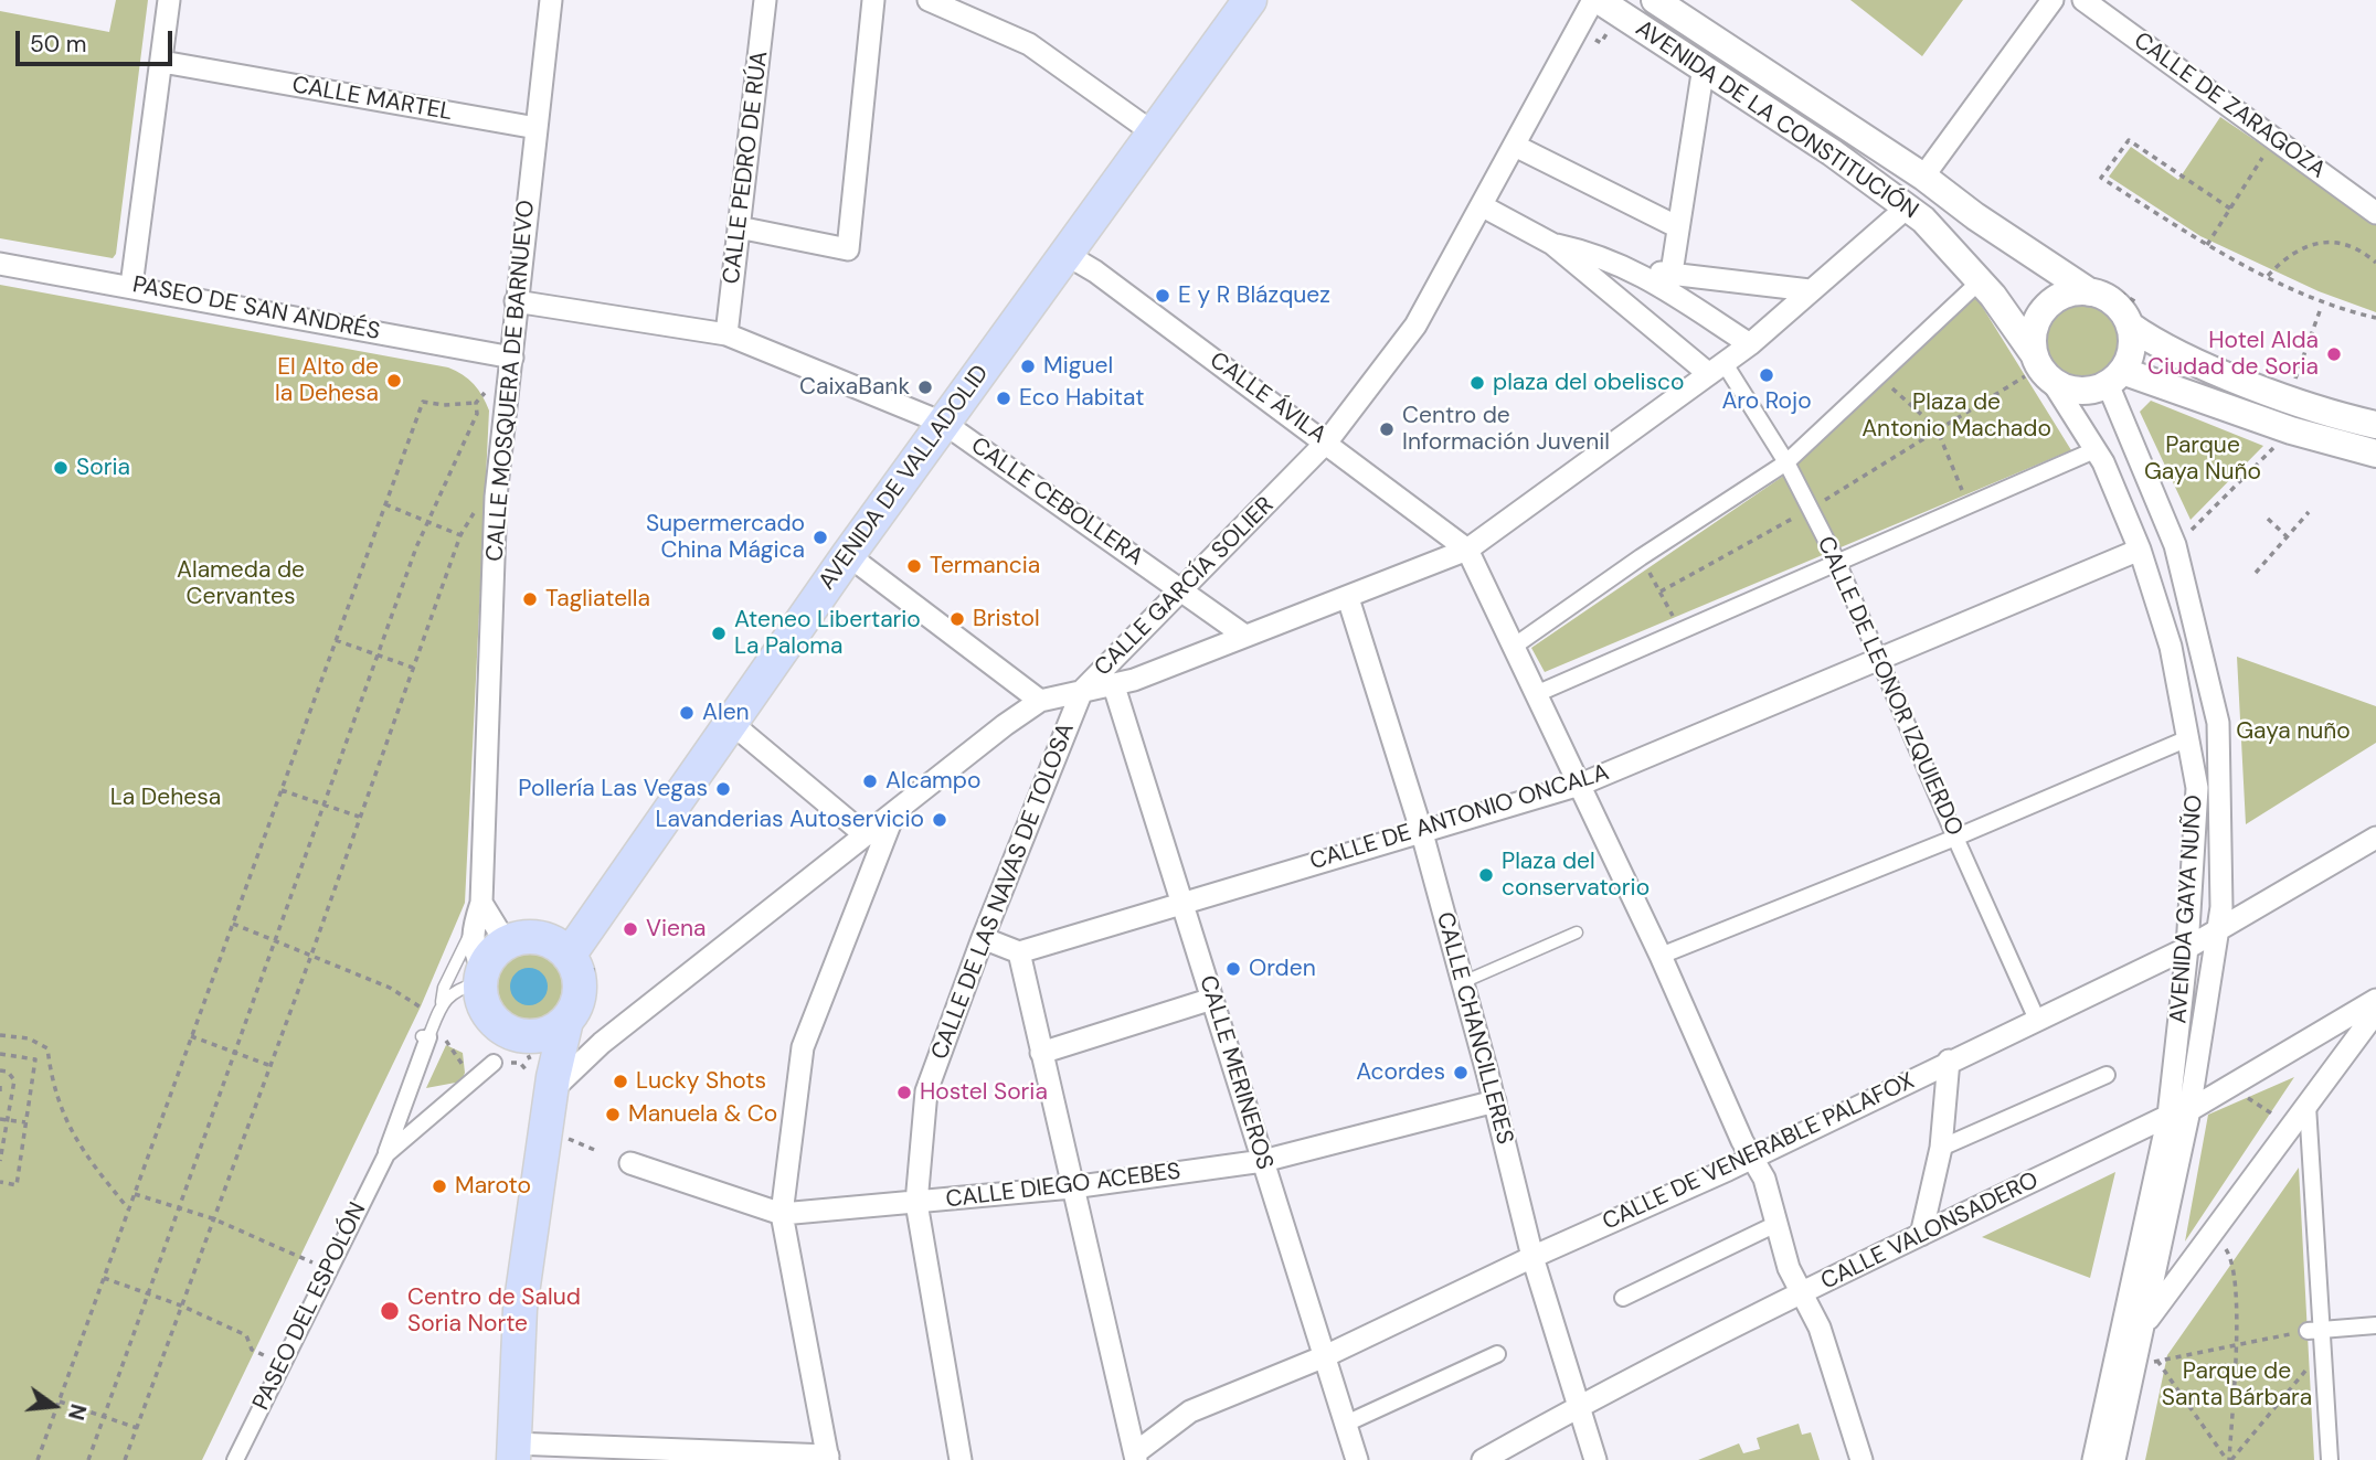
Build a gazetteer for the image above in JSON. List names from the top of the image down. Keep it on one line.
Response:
{"streets":{"main road":["AVENIDA DE VALLADOLID"],"street":["CALLE MARTEL","CALLE DE ZARAGOZA","AVENIDA DE LA CONSTITUCIÓN","CALLE PEDRO DE RÚA","PASEO DE SAN ANDRÉS","CALLE MOSQUERA DE BARNUEVO","CALLE ÁVILA","CALLE CEBOLLERA","CALLE GARCÍA SOLIER","CALLE DE LEONOR IZQUIERDO","CALLE DE ANTONIO ONCALA","CALLE DE LAS NAVAS DE TOLOSA","AVENIDA GAYA NUÑO","CALLE CHANCILLERES","CALLE MERINEROS","CALLE DE VENERABLE PALAFOX","CALLE DIEGO ACEBES","CALLE VALONSADERO","PASEO DEL ESPOLÓN"]},"crossings":[["CALLE MARTEL","CALLE MOSQUERA DE BARNUEVO"],["AVENIDA DE LA CONSTITUCIÓN","AVENIDA GAYA NUÑO"],["CALLE PEDRO DE RÚA","CALLE CEBOLLERA"],["PASEO DE SAN ANDRÉS","CALLE MOSQUERA DE BARNUEVO"],["CALLE MOSQUERA DE BARNUEVO","CALLE CEBOLLERA"],["CALLE ÁVILA","AVENIDA DE VALLADOLID"],["CALLE ÁVILA","CALLE GARCÍA SOLIER"],["AVENIDA DE VALLADOLID","CALLE CEBOLLERA"],["CALLE CEBOLLERA","CALLE GARCÍA SOLIER"],["CALLE GARCÍA SOLIER","CALLE DE LAS NAVAS DE TOLOSA"],["CALLE DE LEONOR IZQUIERDO","CALLE DE ANTONIO ONCALA"],["CALLE DE LEONOR IZQUIERDO","CALLE DE VENERABLE PALAFOX"],["CALLE DE ANTONIO ONCALA","AVENIDA GAYA NUÑO"],["CALLE DE ANTONIO ONCALA","CALLE CHANCILLERES"],["CALLE DE ANTONIO ONCALA","CALLE MERINEROS"],["CALLE DE LAS NAVAS DE TOLOSA","CALLE DIEGO ACEBES"],["AVENIDA GAYA NUÑO","CALLE DE VENERABLE PALAFOX"],["AVENIDA GAYA NUÑO","CALLE VALONSADERO"],["CALLE CHANCILLERES","CALLE DE VENERABLE PALAFOX"],["CALLE CHANCILLERES","CALLE DIEGO ACEBES"],["CALLE CHANCILLERES","CALLE VALONSADERO"],["CALLE MERINEROS","CALLE DE VENERABLE PALAFOX"],["CALLE MERINEROS","CALLE DIEGO ACEBES"]],"parks":["Plaza de Antonio Machado","Parque Gaya Nuño","Alameda de Cervantes","Gaya nuño","La Dehesa","Parque de Santa Bárbara"],"places":["E y R Blázquez","Hotel Alda Ciudad de Soria","Miguel","Aro Rojo","El Alto de la Dehesa","plaza del obelisco","CaixaBank","Eco Habitat","Centro de Información Juvenil","Soria","Supermercado China Mágica","Termancia","Tagliatella","Bristol","Ateneo Libertario La Paloma","Alen","Alcampo","Pollería Las Vegas","Lavanderias Autoservicio","Plaza del conservatorio","Viena","Orden","Acordes","Lucky Shots","Hostel Soria","Manuela & Co","Maroto","Centro de Salud Soria Norte"],"scale_bar":"50 m","north":"right"}
